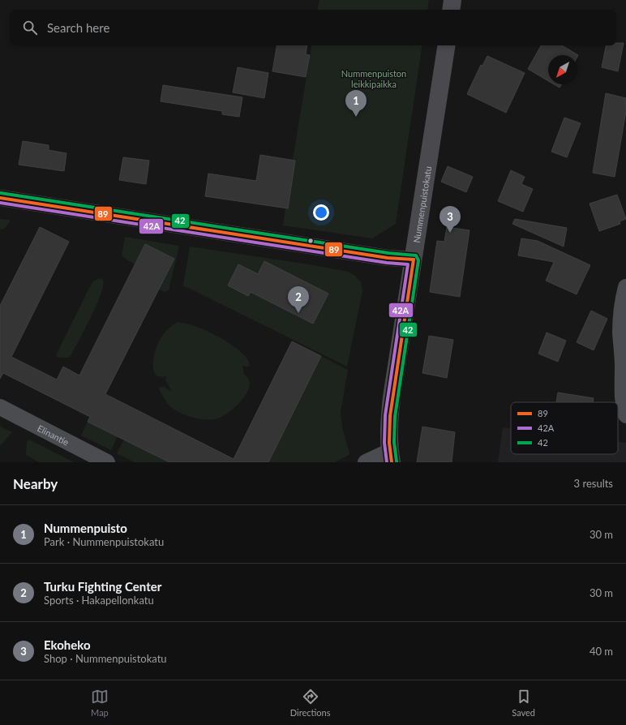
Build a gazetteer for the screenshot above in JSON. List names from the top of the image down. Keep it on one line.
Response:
{"streets":{"street":["Nummenpuistokatu","Elinantie"]},"parks":["Nummenpuiston leikkipaikka"],"lines":["transit line 42","transit line 89","transit line 42A"],"legend":["89","42A","42"],"north":"bottom left","page":{"search":"Search here","pins":["1","3","2"],"heading":["Nearby","3 results"],"list":[{"mark":"1","name":"Nummenpuisto","note":"Park · Nummenpuistokatu","value":"30 m"},{"mark":"2","name":"Turku Fighting Center","note":"Sports · Hakapellonkatu","value":"30 m"},{"mark":"3","name":"Ekoheko","note":"Shop · Nummenpuistokatu","value":"40 m"}],"nav":["Map","Directions","Saved"]}}
